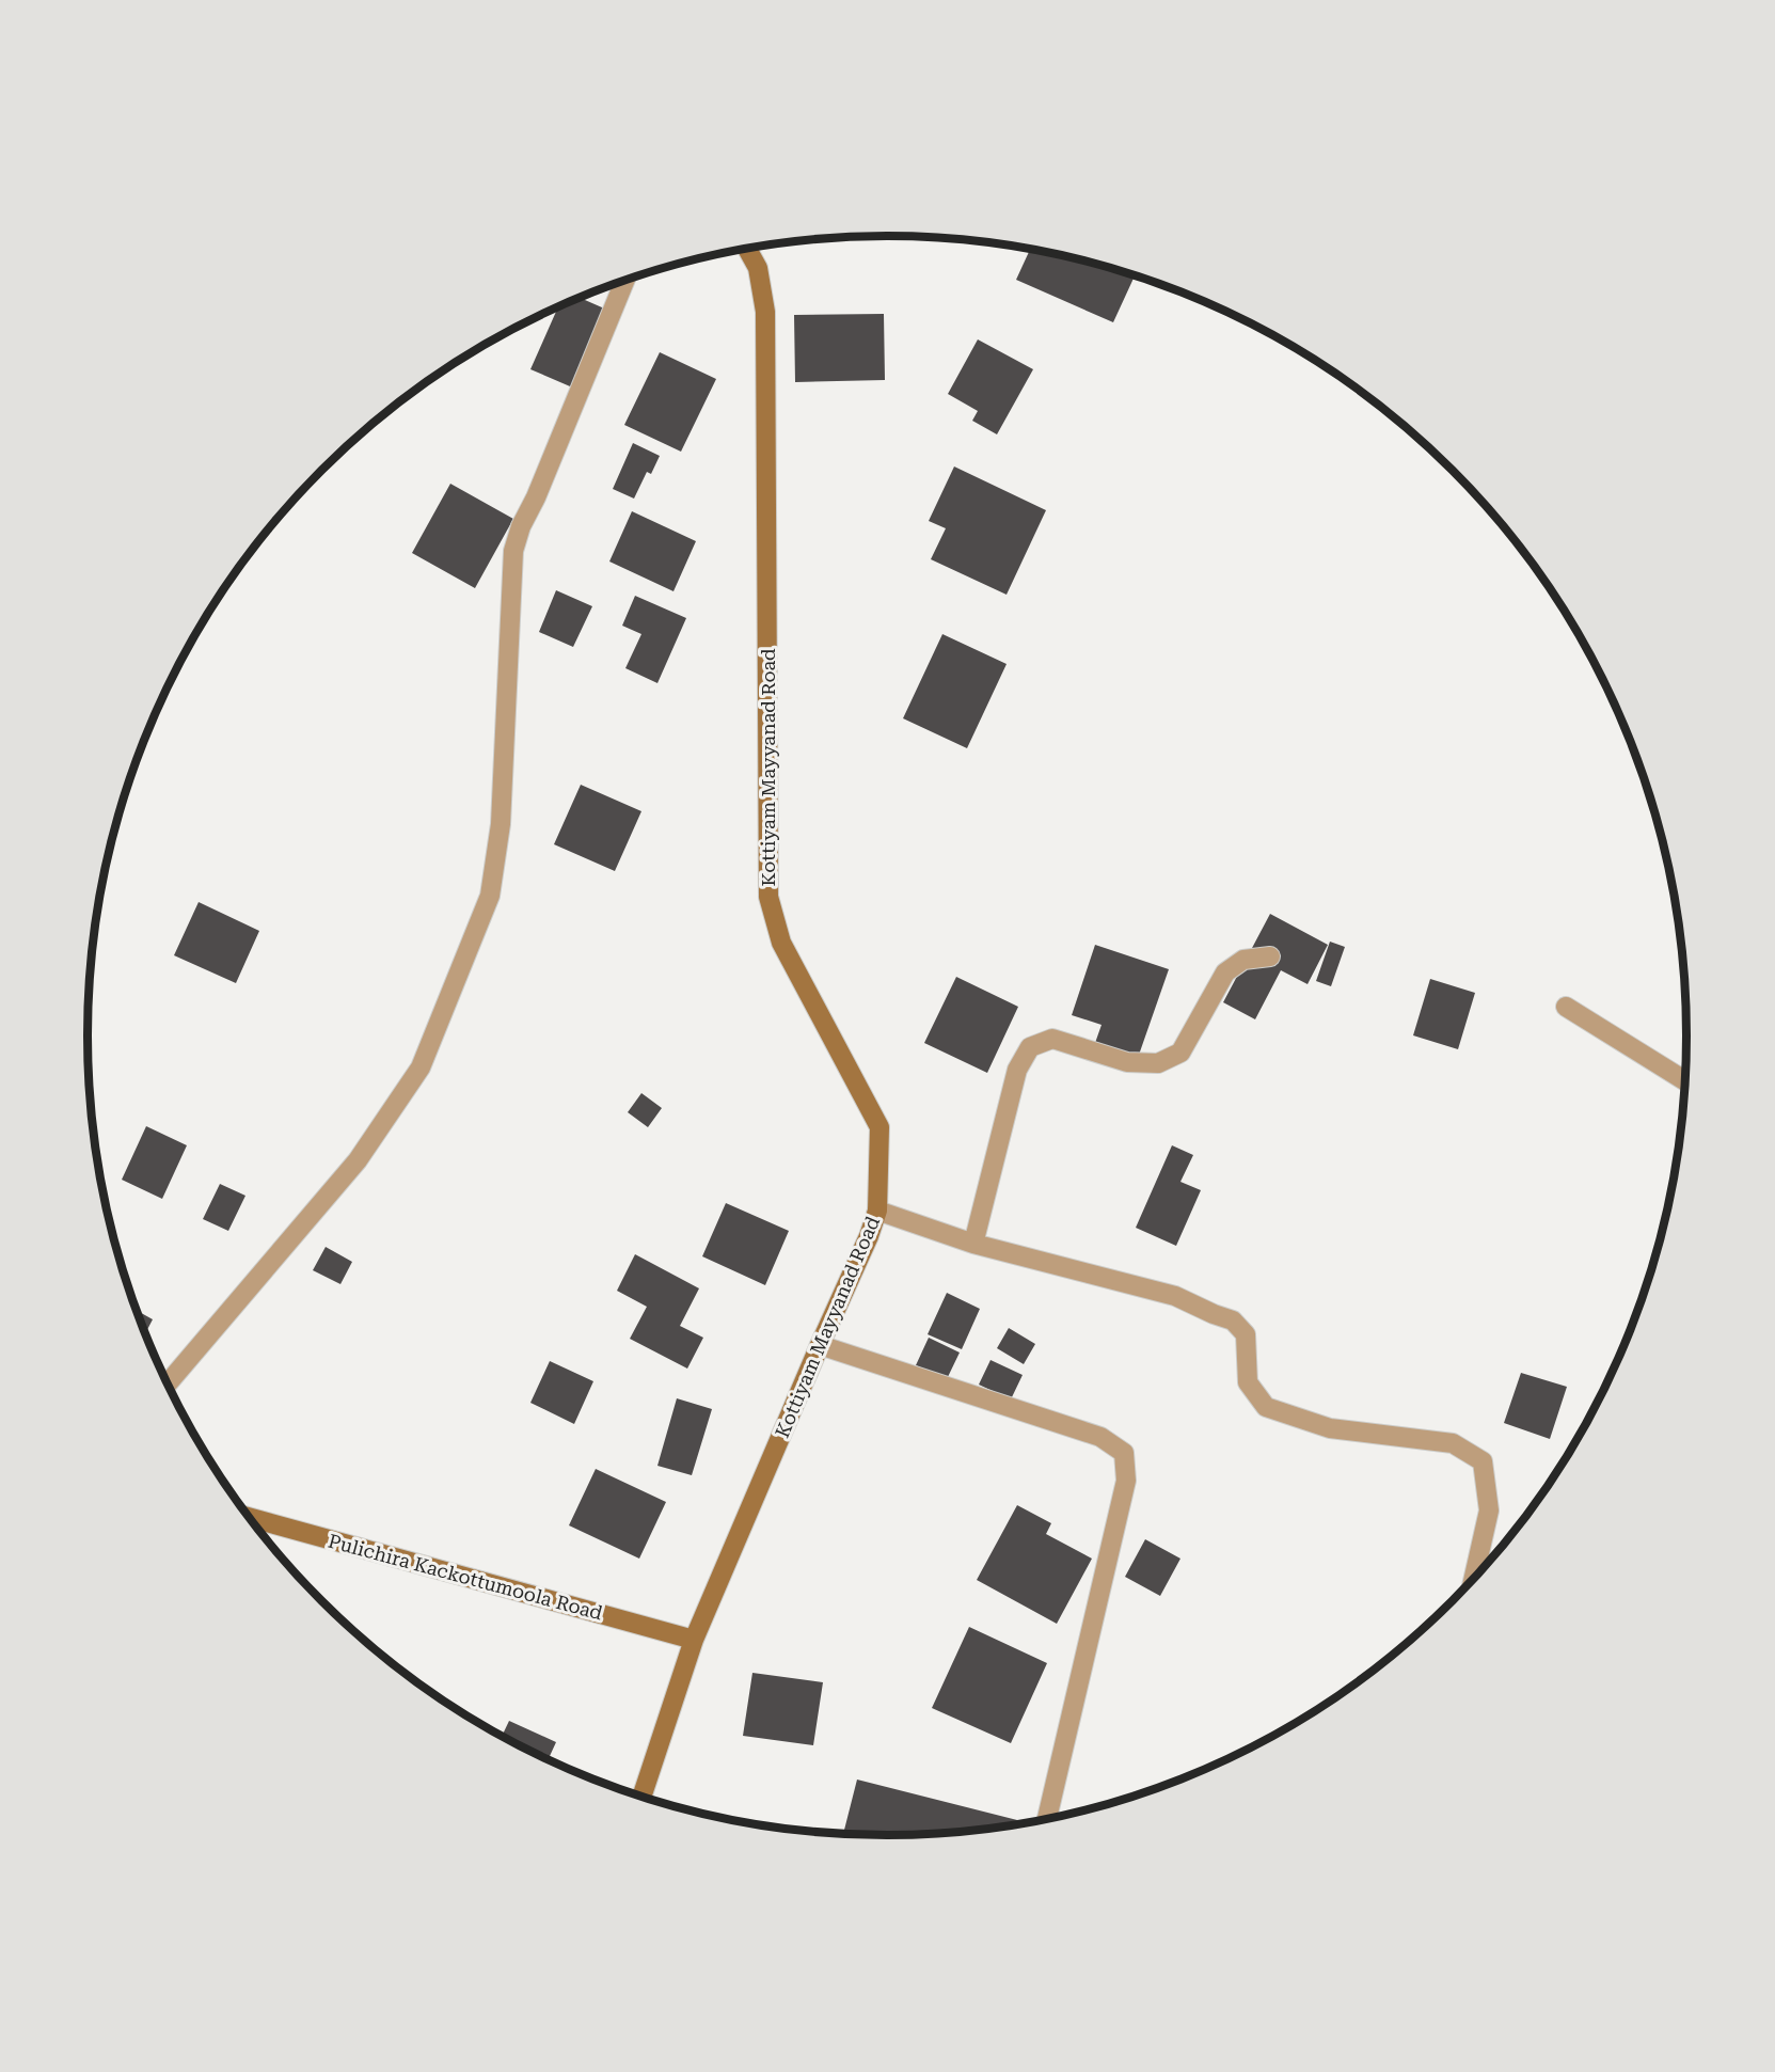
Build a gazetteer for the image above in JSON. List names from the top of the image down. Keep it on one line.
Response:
{"streets":{"main road":["Kottiyam Mayyanad Road","Pulichira Kackottumoola Road"]},"crossings":[["Kottiyam Mayyanad Road","Pulichira Kackottumoola Road"]]}
